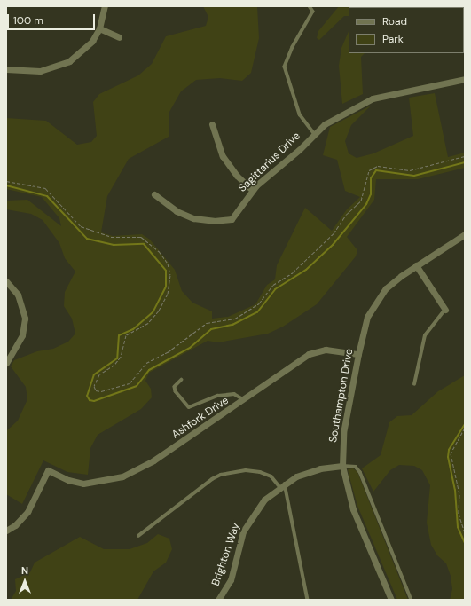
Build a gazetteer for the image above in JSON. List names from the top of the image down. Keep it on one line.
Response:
{"streets":{"street":["Sagittarius Drive","Southampton Drive","Ashfork Drive","Brighton Way"]},"crossings":[["Southampton Drive","Ashfork Drive"],["Southampton Drive","Brighton Way"]],"legend":["Road","Park"],"scale_bar":"100 m","north":"top"}
